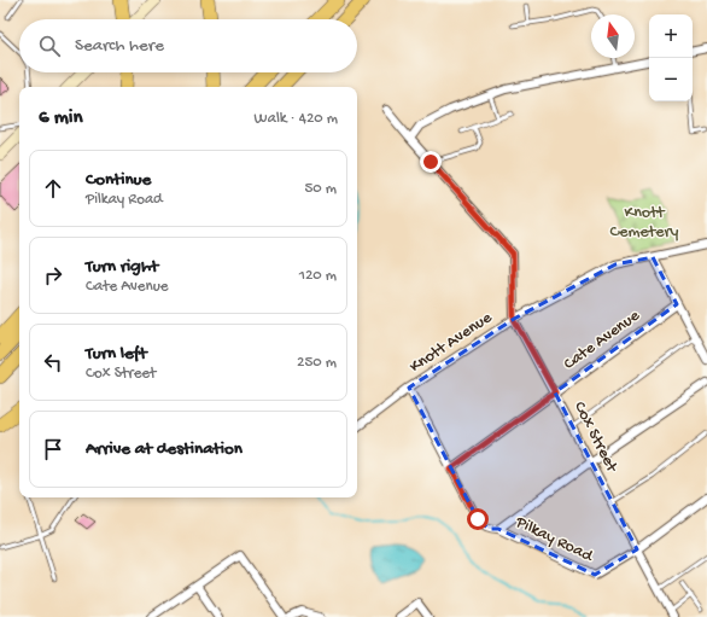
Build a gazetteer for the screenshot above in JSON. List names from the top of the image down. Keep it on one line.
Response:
{"streets":{"street":["Cate Avenue","Knott Avenue","Cox Street","Pilkay Road"]},"crossings":[["Cate Avenue","Cox Street"],["Cate Avenue","Pilkay Road"],["Knott Avenue","Cox Street"],["Knott Avenue","Pilkay Road"],["Cox Street","Pilkay Road"]],"parks":["Knott Cemetery"],"north":"top","page":{"map_buttons":["+","−"],"search":"Search here","heading":["6 min","Walk · 420 m"],"list":[["Continue","Pilkay Road","50 m"],["Turn right","Cate Avenue","120 m"],["Turn left","Cox Street","250 m"],"Arrive at destination"]}}
